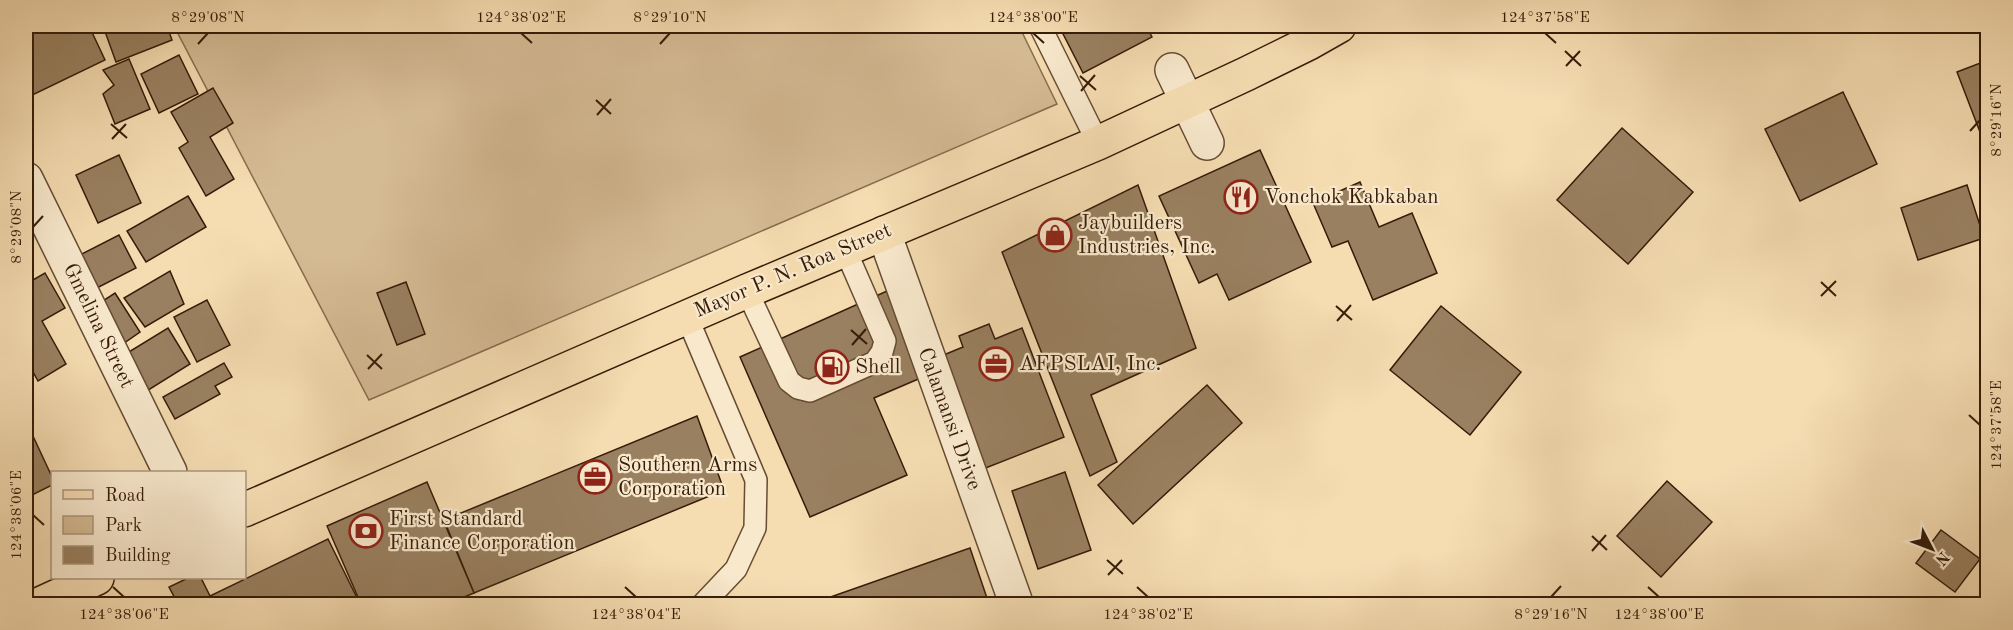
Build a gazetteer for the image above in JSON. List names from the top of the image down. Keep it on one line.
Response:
{"streets":{"main road":["Mayor P. N. Roa Street"],"street":["Gmelina Street","Calamansi Drive"]},"crossings":[["Mayor P. N. Roa Street","Calamansi Drive"]],"places":{"restaurant":["Vonchok Kabkaban"],"shop":["Jaybuilders Industries, Inc."],"office":["AFPSLAI, Inc.","Southern Arms Corporation"],"fuel station":["Shell"],"bank":["First Standard Finance Corporation"]},"legend":["Road","Park","Building"],"north":"bottom right","coordinates":["8°29'08\"N","124°38'02\"E","8°29'10\"N","124°38'00\"E","124°37'58\"E","8°29'16\"N","124°38'06\"E","124°38'04\"E"]}
